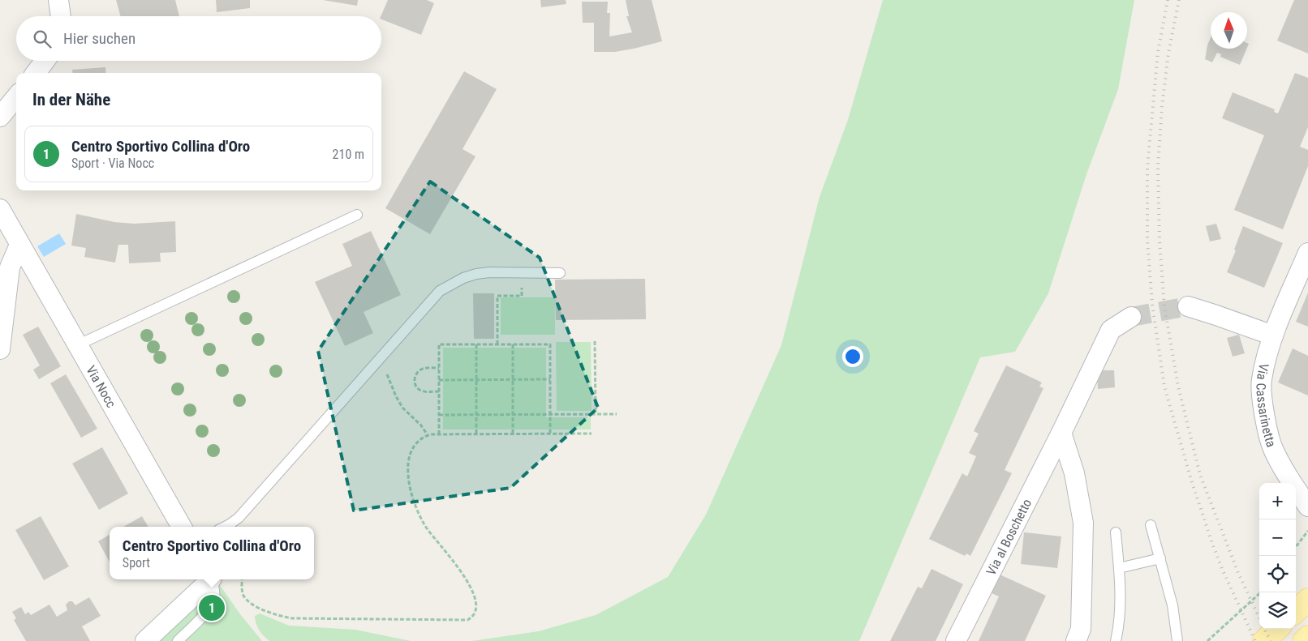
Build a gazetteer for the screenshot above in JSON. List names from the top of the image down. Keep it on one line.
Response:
{"streets":{"street":["Via Nocc","Via Cassarinetta","Via al Boschetto"]},"north":"top","page":{"search":"Hier suchen","heading":"In der Nähe","list":[{"mark":"1","name":"Centro Sportivo Collina d'Oro","note":"Sport · Via Nocc","value":"210 m"}],"map_buttons":["+","−"],"popup":["Centro Sportivo Collina d'Oro","Sport"],"pins":"1"}}
